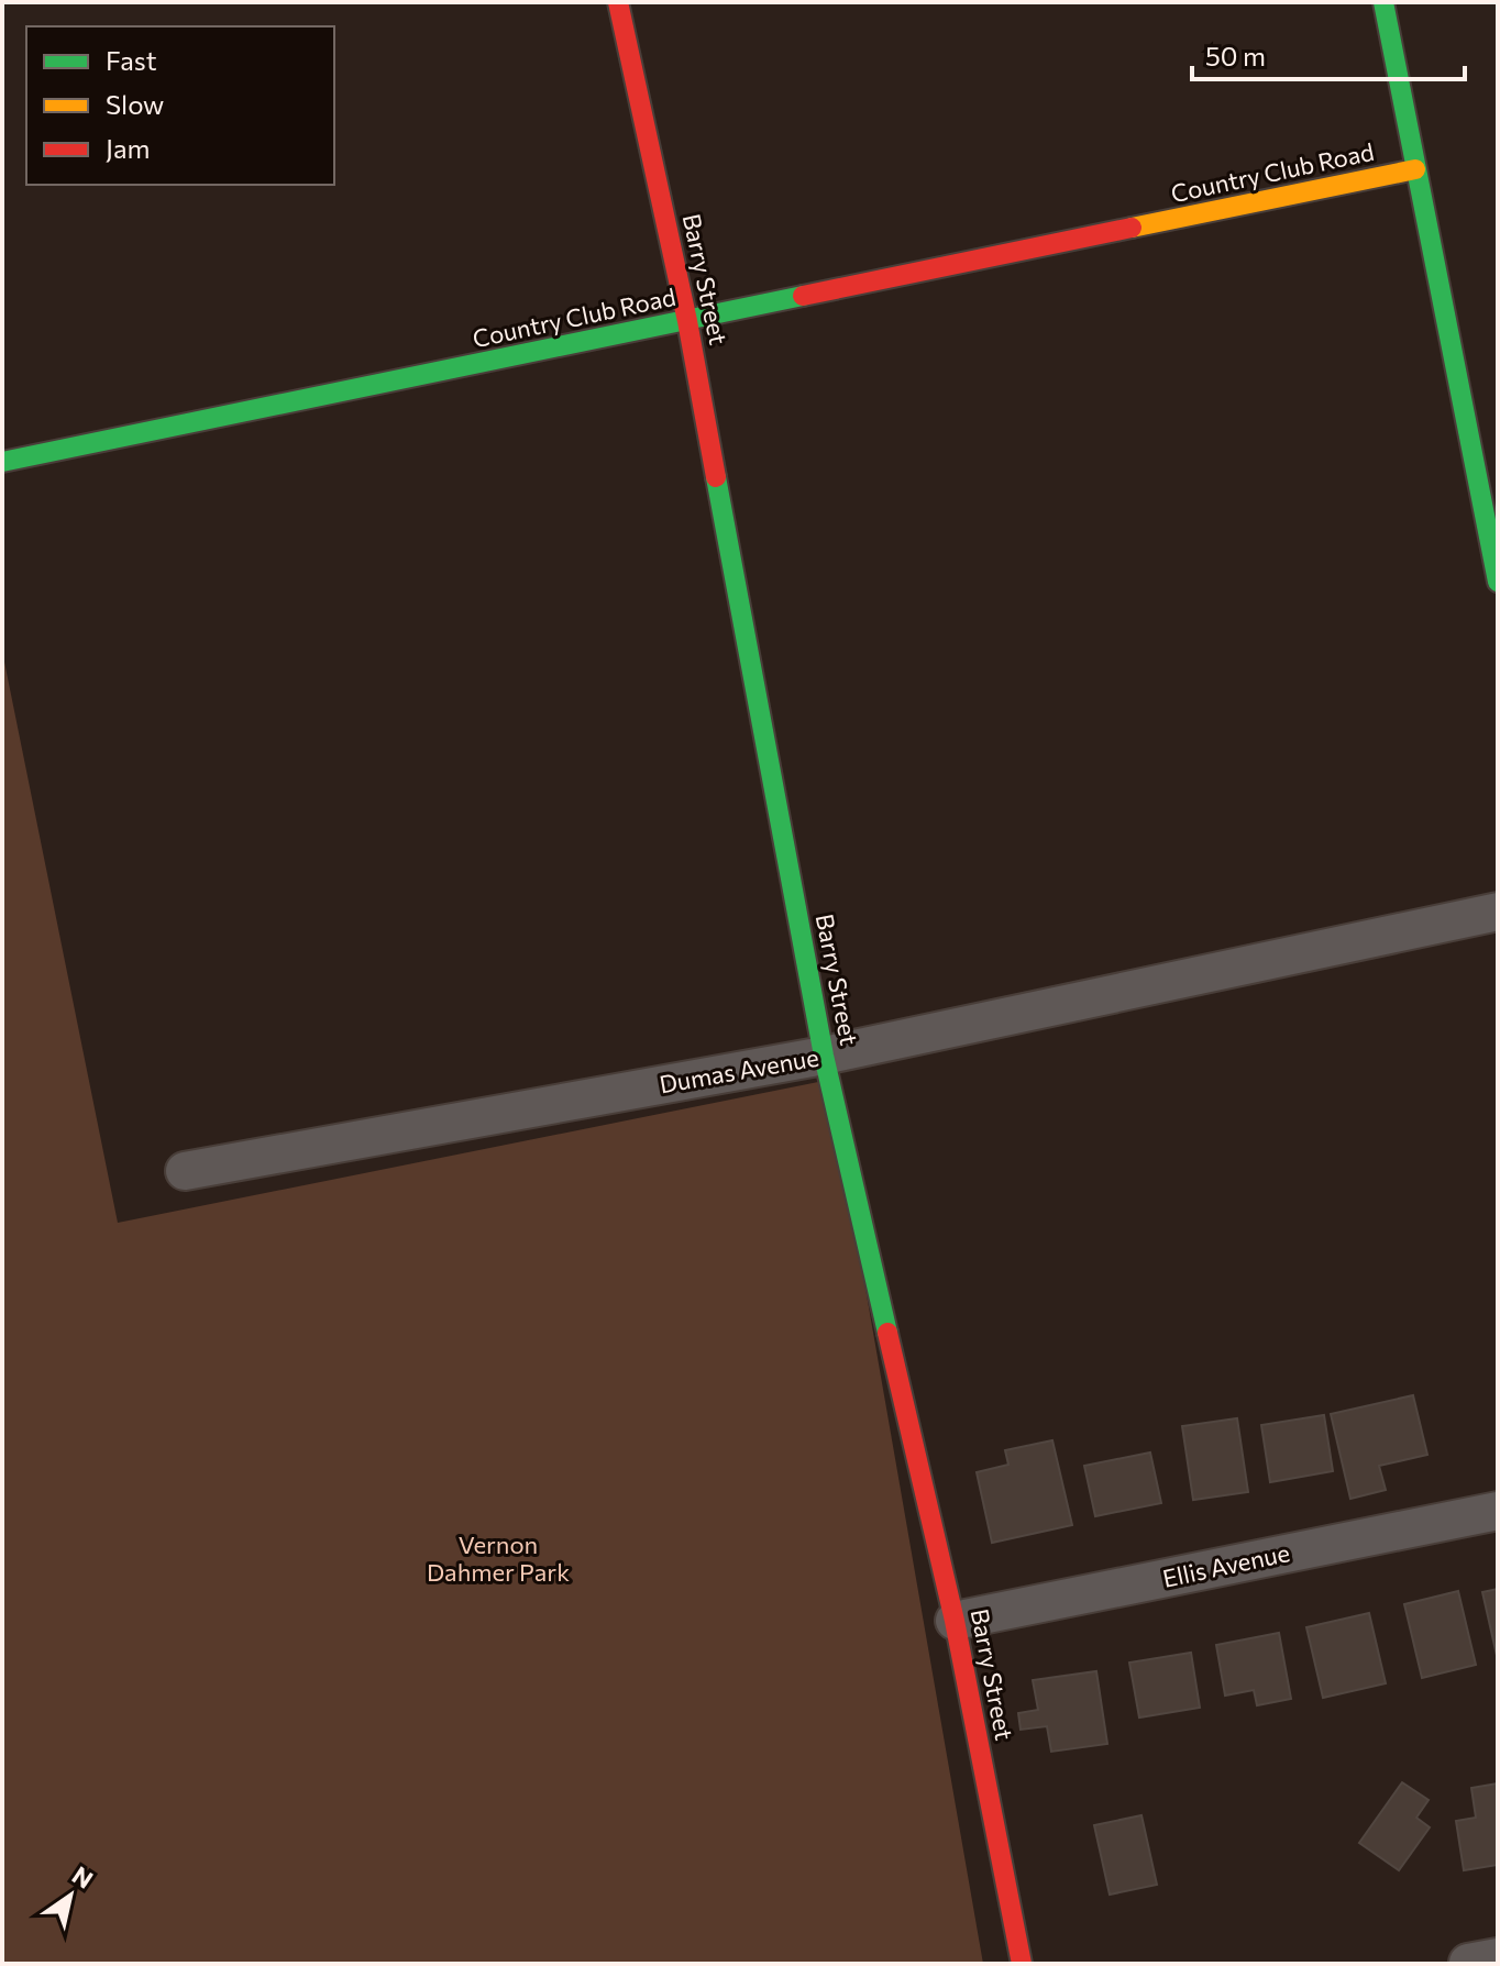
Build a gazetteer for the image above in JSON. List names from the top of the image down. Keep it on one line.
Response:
{"streets":{"street":["Country Club Road","Barry Street","Dumas Avenue","Ellis Avenue"]},"crossings":[["Country Club Road","Barry Street"],["Barry Street","Dumas Avenue"],["Barry Street","Ellis Avenue"]],"parks":["Vernon Dahmer Park"],"legend":["Fast","Slow","Jam"],"scale_bar":"50 m","north":"top right"}
